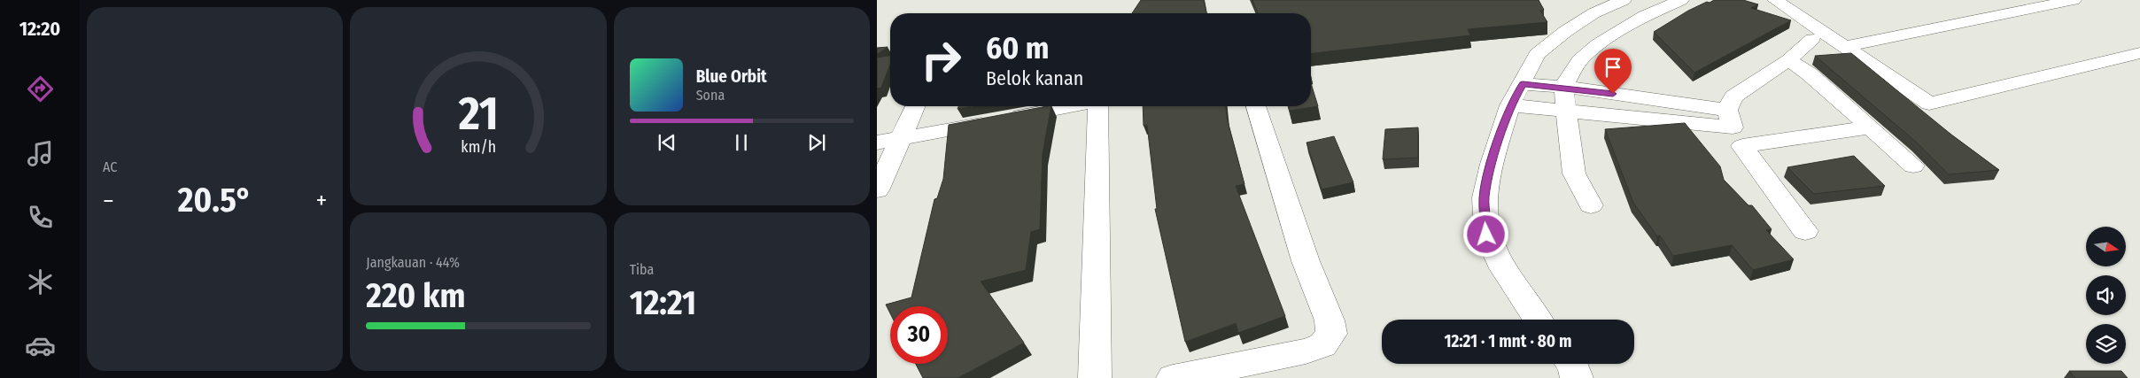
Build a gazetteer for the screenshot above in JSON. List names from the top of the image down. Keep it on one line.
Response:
{"north":"right","page":{"tabs":"12:20","tile":["AC",["Jangkauan · 44%","220 km"],["Tiba","12:21"]],"turn":["60 m","Belok kanan"],"song":["Blue Orbit","Sona"],"heat":["−","20.5°","+"],"limit":"30","trip":"12:21 · 1 mnt · 80 m","gauge":["21","km/h"]}}
